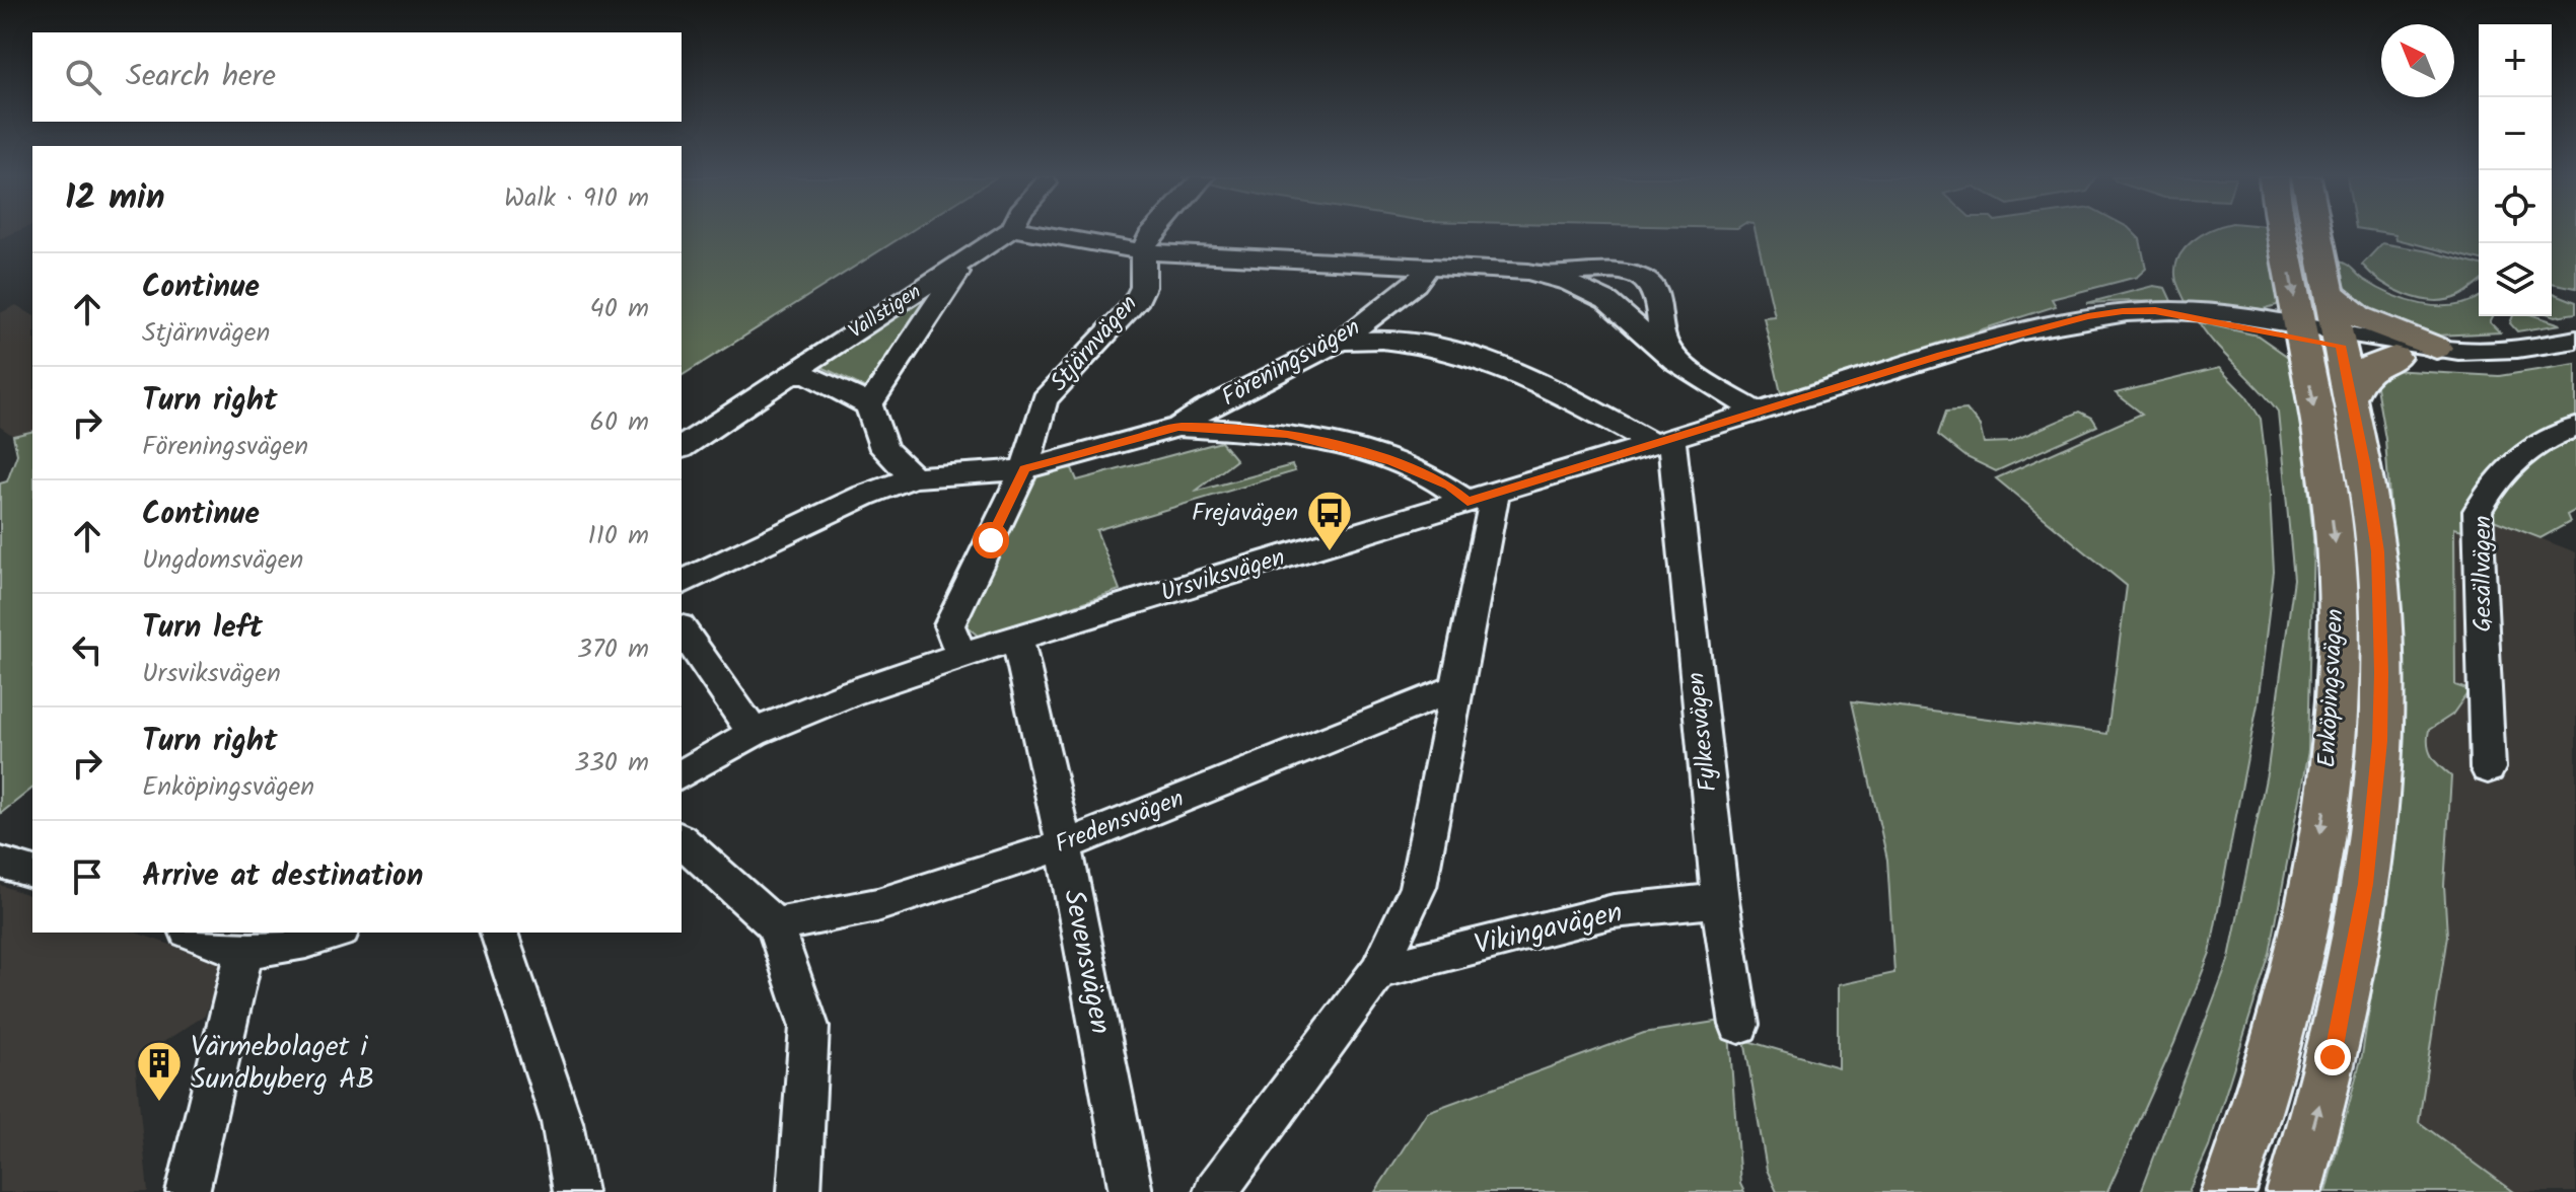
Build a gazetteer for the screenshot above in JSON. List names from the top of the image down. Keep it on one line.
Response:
{"streets":{"main road":["Enköpingsvägen"],"street":["Vallstigen","Stjärnvägen","Föreningsvägen","Gesällvägen","Ursviksvägen","Fylkesvägen","Fredensvägen","Vikingavägen","Sevensvägen"]},"crossings":[["Stjärnvägen","Föreningsvägen"],["Stjärnvägen","Ursviksvägen"],["Ursviksvägen","Enköpingsvägen"],["Ursviksvägen","Fylkesvägen"],["Ursviksvägen","Sevensvägen"],["Fylkesvägen","Vikingavägen"],["Fredensvägen","Sevensvägen"]],"places":{"bus stop":["Frejavägen"],"building":["Värmebolaget i Sundbyberg AB"]},"north":"top left","page":{"map_buttons":["+","−"],"search":"Search here","heading":["12 min","Walk · 910 m"],"list":[["Continue","Stjärnvägen","40 m"],["Turn right","Föreningsvägen","60 m"],["Continue","Ungdomsvägen","110 m"],["Turn left","Ursviksvägen","370 m"],["Turn right","Enköpingsvägen","330 m"],"Arrive at destination"]}}
